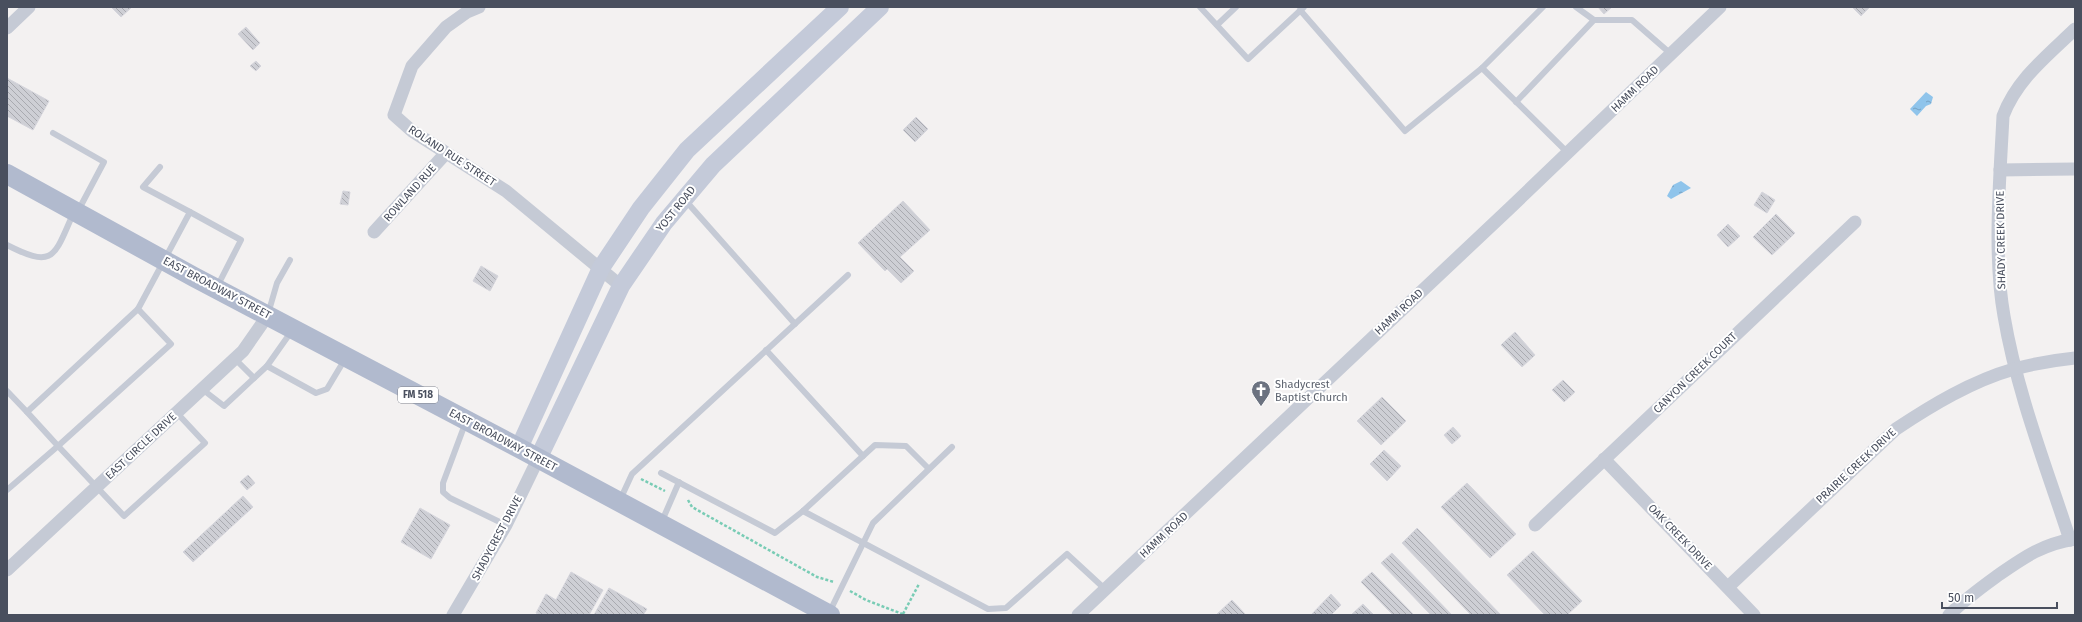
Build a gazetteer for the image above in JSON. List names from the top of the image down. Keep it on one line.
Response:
{"streets":{"main road":["YOST ROAD","EAST BROADWAY STREET","FM 518"],"street":["HAMM ROAD","ROLAND RUE STREET","ROWLAND RUE","SHADY CREEK DRIVE","CANYON CREEK COURT","EAST CIRCLE DRIVE","PRAIRIE CREEK DRIVE","OAK CREEK DRIVE","SHADYCREST DRIVE"]},"crossings":[["ROLAND RUE STREET","ROWLAND RUE"],["ROLAND RUE STREET","YOST ROAD"],["YOST ROAD","EAST BROADWAY STREET"],["YOST ROAD","SHADYCREST DRIVE"],["SHADY CREEK DRIVE","PRAIRIE CREEK DRIVE"],["EAST BROADWAY STREET","EAST CIRCLE DRIVE"],["EAST BROADWAY STREET","SHADYCREST DRIVE"],["CANYON CREEK COURT","OAK CREEK DRIVE"],["PRAIRIE CREEK DRIVE","OAK CREEK DRIVE"]],"places":{"church":["Shadycrest Baptist Church"]},"scale_bar":"50 m"}
